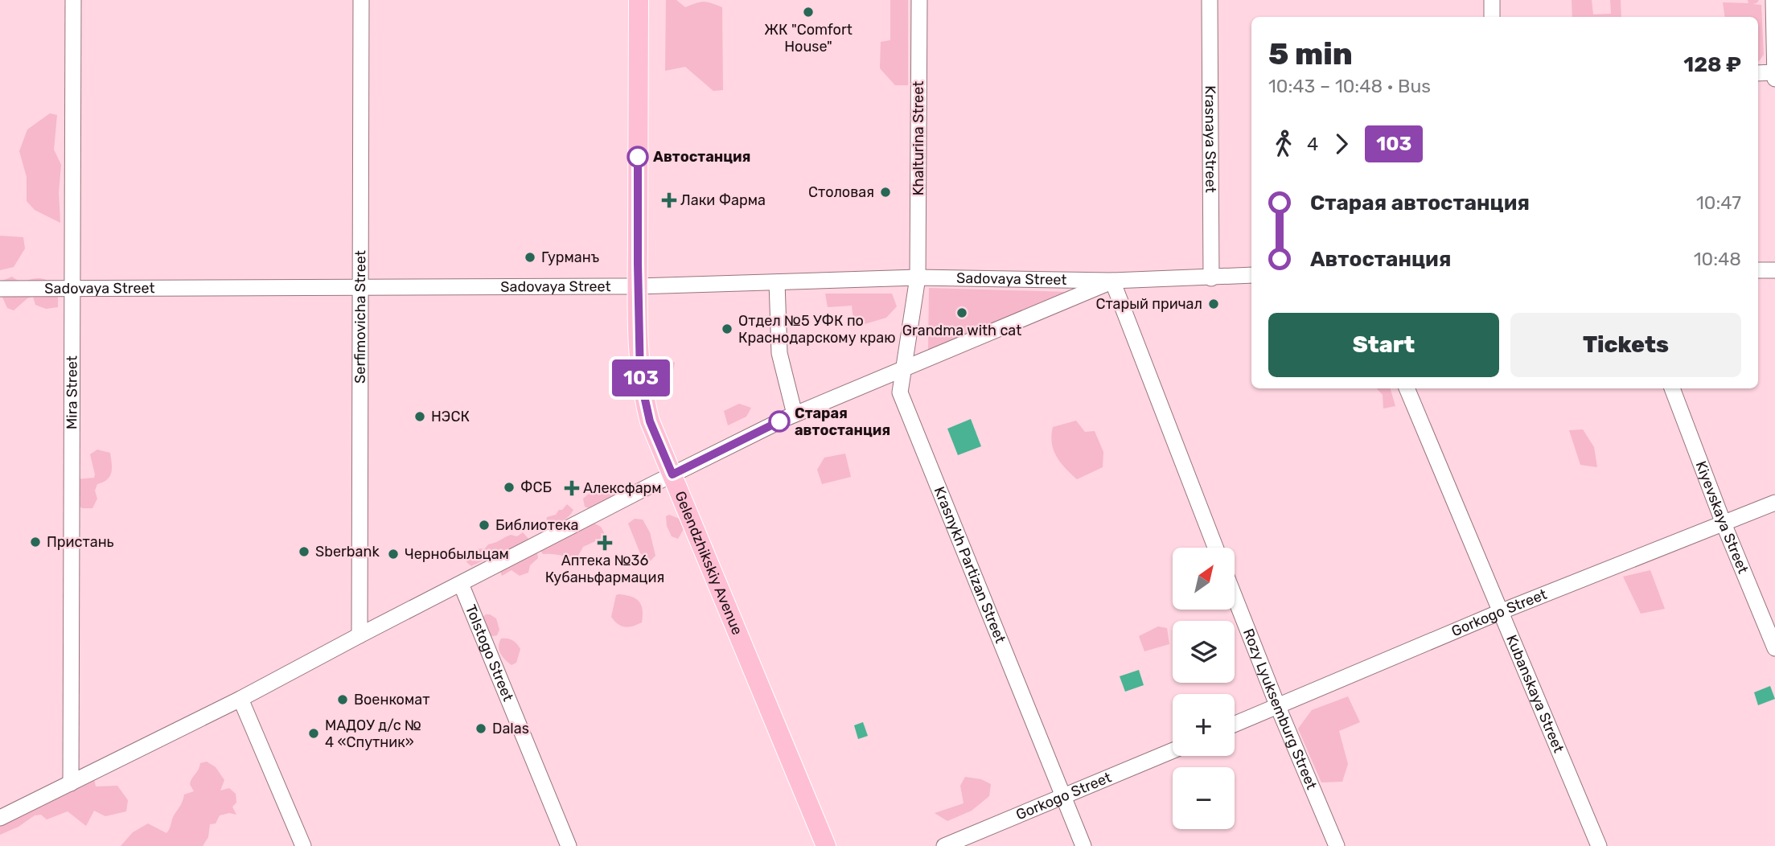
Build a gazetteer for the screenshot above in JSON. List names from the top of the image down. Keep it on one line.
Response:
{"streets":{"main road":["Gelendzhikskiy Avenue"],"street":["Khalturina Street","Krasnaya Street","Sadovaya Street","Serfimovicha Street","Mira Street","Kiyevskaya Street","Krasnykh Partizan Street","Gorkogo Street","Tolstogo Street","Kubanskaya Street","Rozy Lyuksemburg Street"]},"crossings":[["Khalturina Street","Sadovaya Street"],["Khalturina Street","Krasnykh Partizan Street"],["Krasnaya Street","Sadovaya Street"],["Sadovaya Street","Serfimovicha Street"],["Sadovaya Street","Mira Street"],["Sadovaya Street","Gelendzhikskiy Avenue"],["Sadovaya Street","Krasnykh Partizan Street"],["Sadovaya Street","Tolstogo Street"],["Kiyevskaya Street","Gorkogo Street"],["Krasnykh Partizan Street","Gorkogo Street"],["Gorkogo Street","Kubanskaya Street"],["Gorkogo Street","Rozy Lyuksemburg Street"]],"places":{"other":["ЖК \"Comfort House\"","Автостанция","Столовая","Гурманъ","Старый причал","Grandma with cat","Отдел №5 УФК по Краснодарскому краю","НЭСК","Старая автостанция","ФСБ","Библиотека","Пристань","Sberbank","Чернобыльцам","Военкомат","Dalas","МАДОУ д/с № 4 «Спутник»"],"health":["Лаки Фарма","Алексфарм","Аптека №36 Кубаньфармация"]},"lines":["bus line 103"],"north":"top right","page":{"on_map":"103","heading":["5 min","10:43 – 10:48 · Bus","128 ₽"],"legs":["4","103"],"list":[{"name":"Старая автостанция","value":"10:47"},{"name":"Автостанция","value":"10:48"}],"buttons":["Start","Tickets"],"map_buttons":["+","−"]}}
